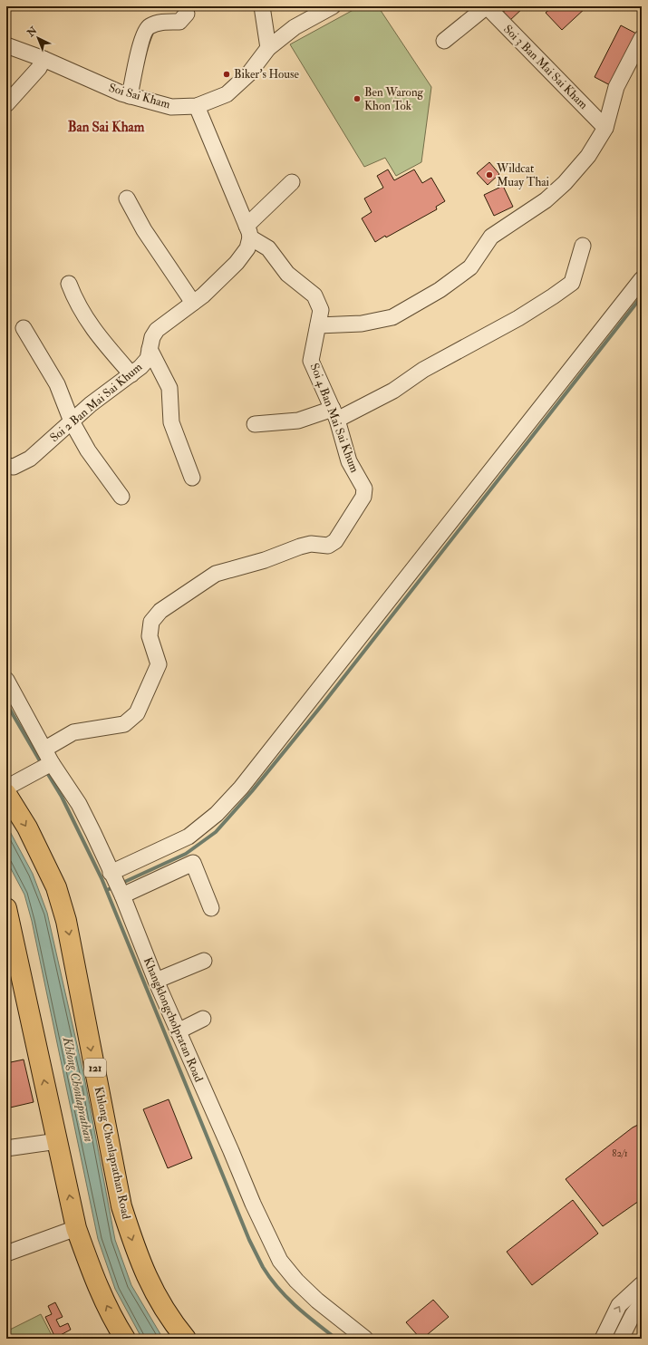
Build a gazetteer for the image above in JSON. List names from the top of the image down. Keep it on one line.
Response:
{"streets":{"main road":["121","Khlong Chonlaprathan Road"],"street":["Soi 3 Ban Mai Sai Kham","Soi Sai Kham","Soi 2 Ban Mai Sai Khum","Soi 4 Ban Mai Sai Khum","Khangklongcholpratan Road"]},"crossings":[["Soi 2 Ban Mai Sai Khum","Soi 4 Ban Mai Sai Khum"],["Soi 4 Ban Mai Sai Khum","Khangklongcholpratan Road"]],"districts":["Ban Sai Kham"],"water":["Khlong Chonlaprathan"],"places":["Biker's House","Ben Warong Khon Tok","Wildcat Muay Thai"],"house_numbers":["82/1"],"north":"top left"}
